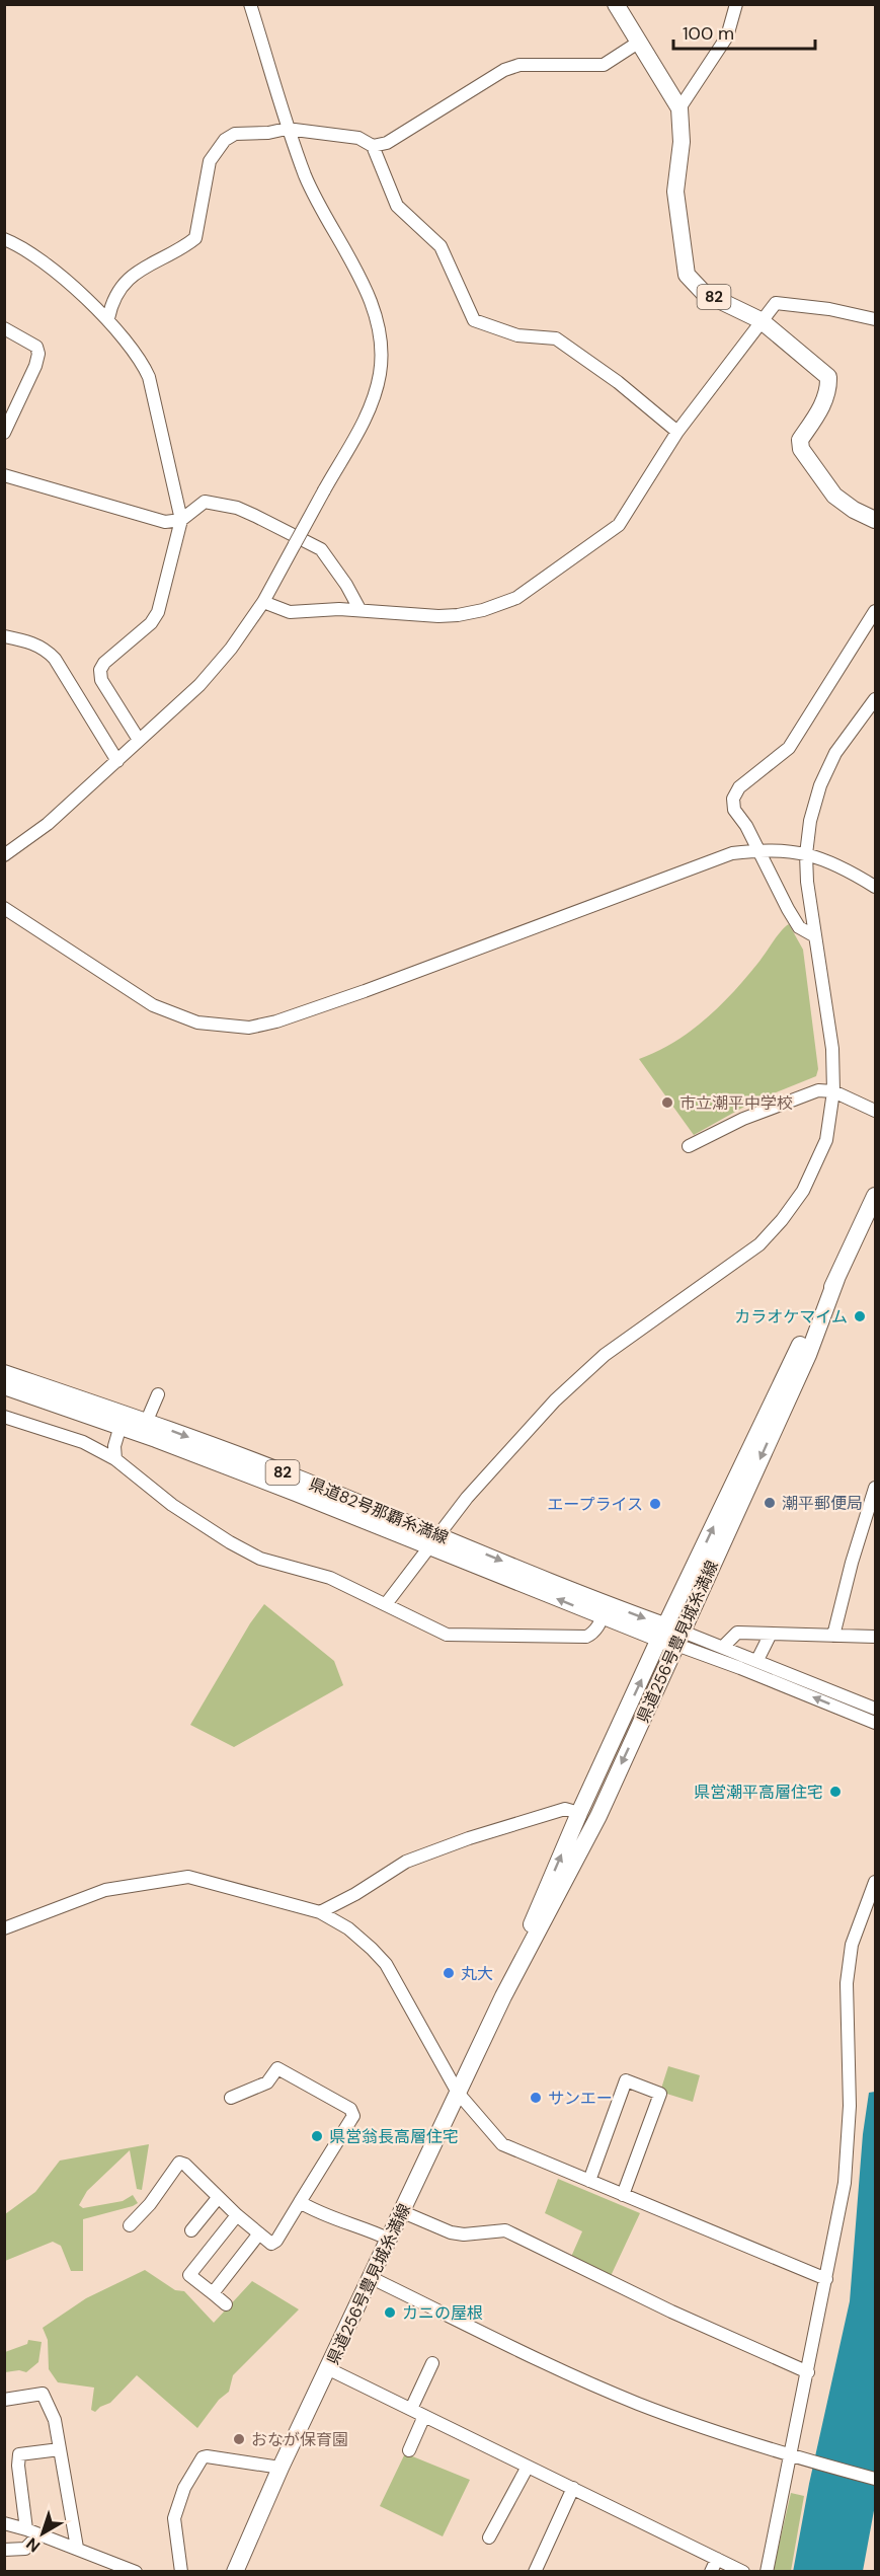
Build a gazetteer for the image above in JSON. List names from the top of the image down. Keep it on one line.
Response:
{"streets":{"main road":["82","県道82号那覇糸満線","県道256号豊見城糸満線"]},"crossings":[["県道82号那覇糸満線","県道256号豊見城糸満線"]],"places":["市立潮平中学校","カラオケマイム","潮平郵便局","エープライス","県営潮平高層住宅","丸大","サンエー","県営翁長高層住宅","カニの屋根","おなが保育園"],"scale_bar":"100 m","north":"bottom left"}
